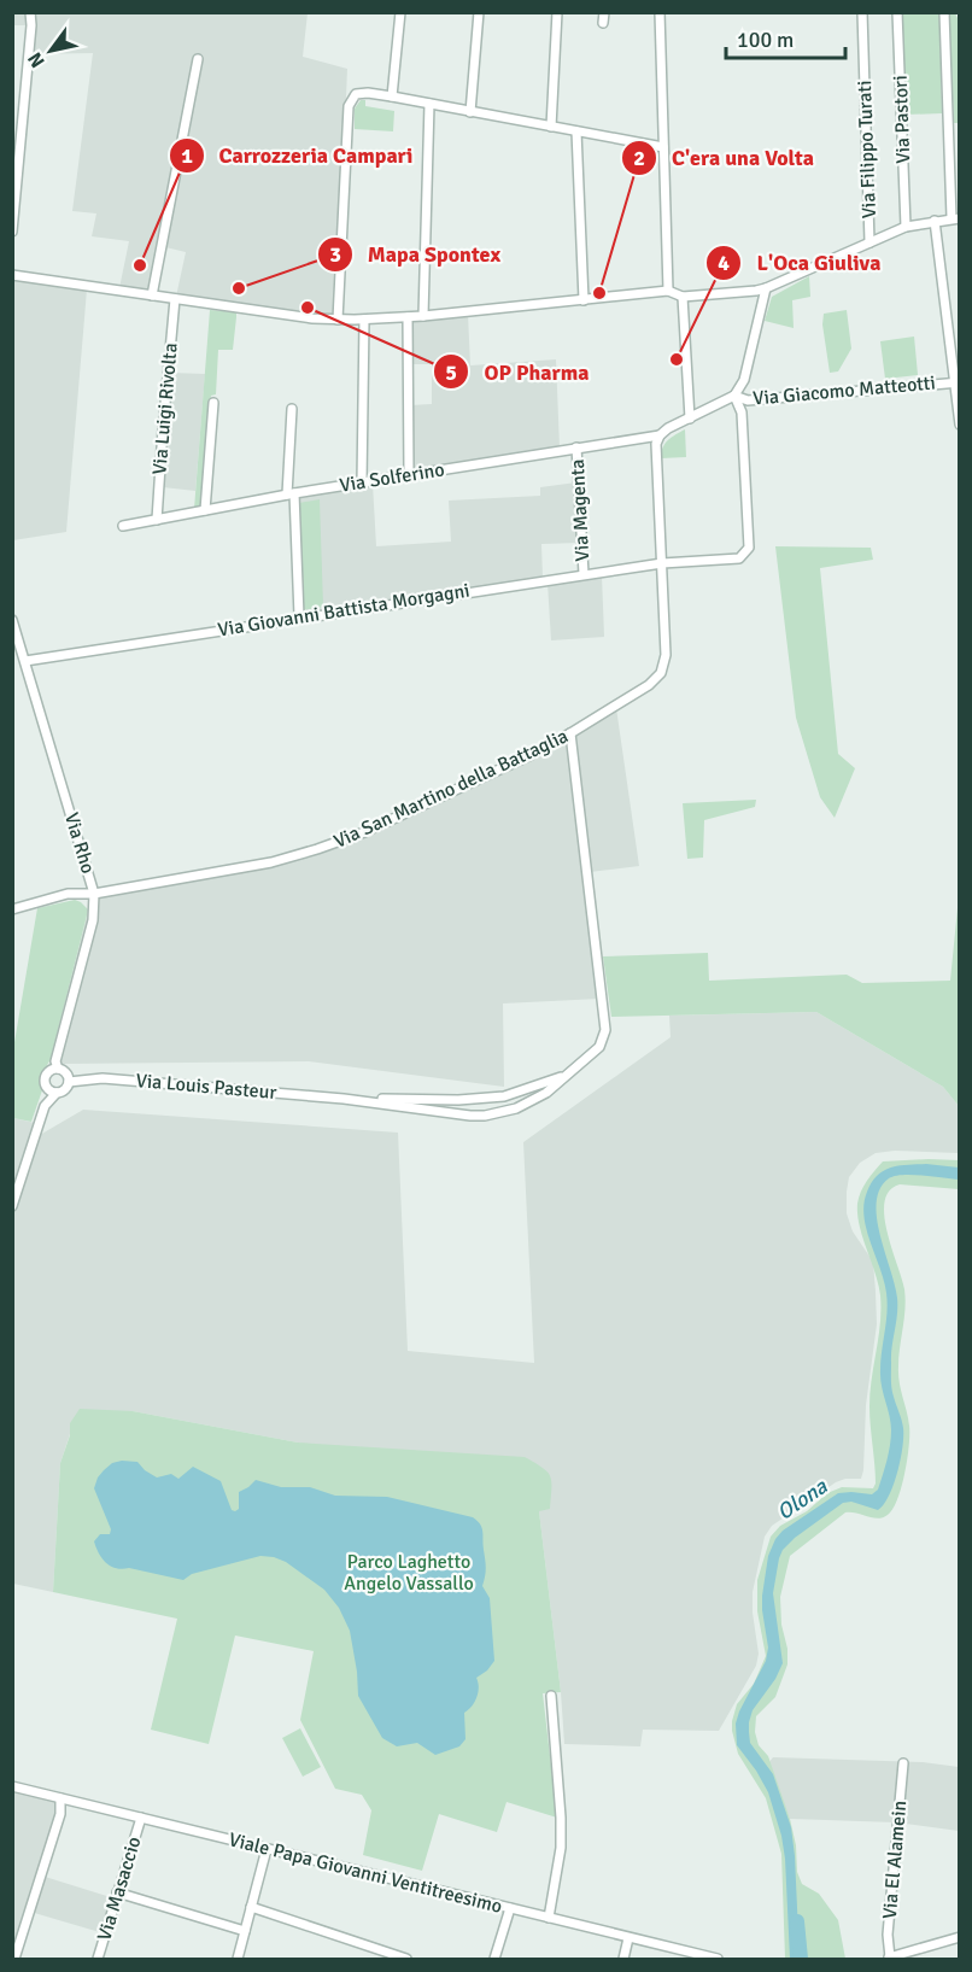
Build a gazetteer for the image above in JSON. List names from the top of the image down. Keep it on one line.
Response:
{"streets":{"street":["Via Pastori","Via Filippo Turati","Via Giacomo Matteotti","Via Luigi Rivolta","Via Solferino","Via Magenta","Via Giovanni Battista Morgagni","Via San Martino della Battaglia","Via Rho","Via Louis Pasteur","Via El Alamein","Viale Papa Giovanni Ventitreesimo","Via Masaccio"]},"crossings":[["Via Giacomo Matteotti","Via Giovanni Battista Morgagni"],["Via Luigi Rivolta","Via Solferino"],["Via Solferino","Via Magenta"],["Via Solferino","Via San Martino della Battaglia"],["Via Magenta","Via Giovanni Battista Morgagni"],["Via Giovanni Battista Morgagni","Via San Martino della Battaglia"],["Via Giovanni Battista Morgagni","Via Rho"],["Via San Martino della Battaglia","Via Rho"],["Via San Martino della Battaglia","Via Louis Pasteur"],["Via Rho","Via Louis Pasteur"],["Viale Papa Giovanni Ventitreesimo","Via Masaccio"]],"water":["Olona"],"parks":["Parco Laghetto Angelo Vassallo"],"places":["Carrozzeria Campari","Mapa Spontex","C'era una Volta","OP Pharma","L'Oca Giuliva"],"scale_bar":"100 m","north":"bottom left"}
